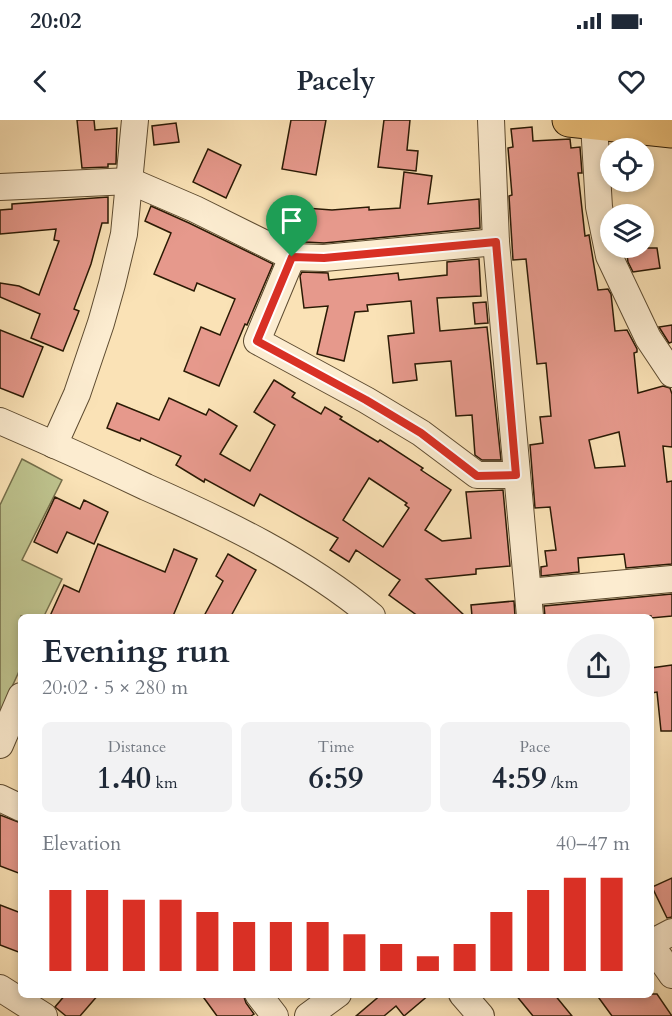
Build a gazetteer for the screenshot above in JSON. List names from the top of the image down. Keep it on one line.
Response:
{"page":{"status":"20:02","header":"Pacely","heading":["Evening run","20:02 · 5 × 280 m"],"stats":[["Distance","1.40 km"],["Time","6:59"],["Pace","4:59 /km"]],"chart":["Elevation","40–47 m"]}}
